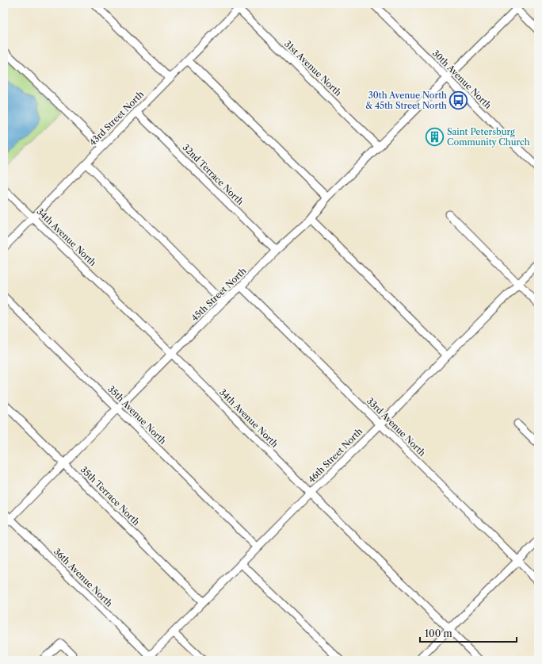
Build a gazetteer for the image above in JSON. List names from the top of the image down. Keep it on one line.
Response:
{"streets":{"street":["31st Avenue North","30th Avenue North","43rd Street North","32nd Terrace North","34th Avenue North","45th Street North","35th Avenue North","33rd Avenue North","46th Street North","35th Terrace North","36th Avenue North"]},"crossings":[["31st Avenue North","43rd Street North"],["31st Avenue North","45th Street North"],["30th Avenue North","45th Street North"],["43rd Street North","32nd Terrace North"],["43rd Street North","34th Avenue North"],["32nd Terrace North","45th Street North"],["34th Avenue North","45th Street North"],["34th Avenue North","46th Street North"],["45th Street North","35th Avenue North"],["45th Street North","33rd Avenue North"],["45th Street North","35th Terrace North"],["45th Street North","36th Avenue North"],["35th Avenue North","46th Street North"],["33rd Avenue North","46th Street North"],["46th Street North","35th Terrace North"],["46th Street North","36th Avenue North"]],"places":{"bus stop":["30th Avenue North & 45th Street North"],"building":["Saint Petersburg Community Church"]},"scale_bar":"100 m"}
